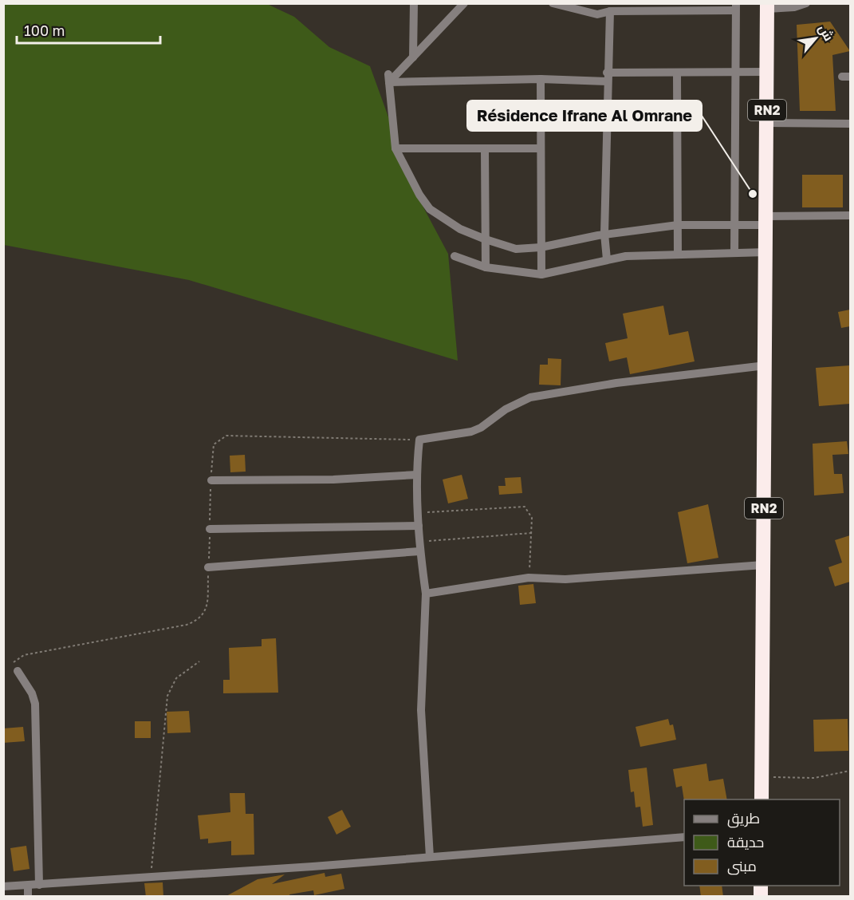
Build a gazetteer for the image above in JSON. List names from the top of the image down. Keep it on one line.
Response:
{"streets":{"highway":["RN2"]},"places":["Résidence Ifrane Al Omrane"],"legend":["طريق","حديقة","مبنى"],"scale_bar":"100 m","north":"top right"}
